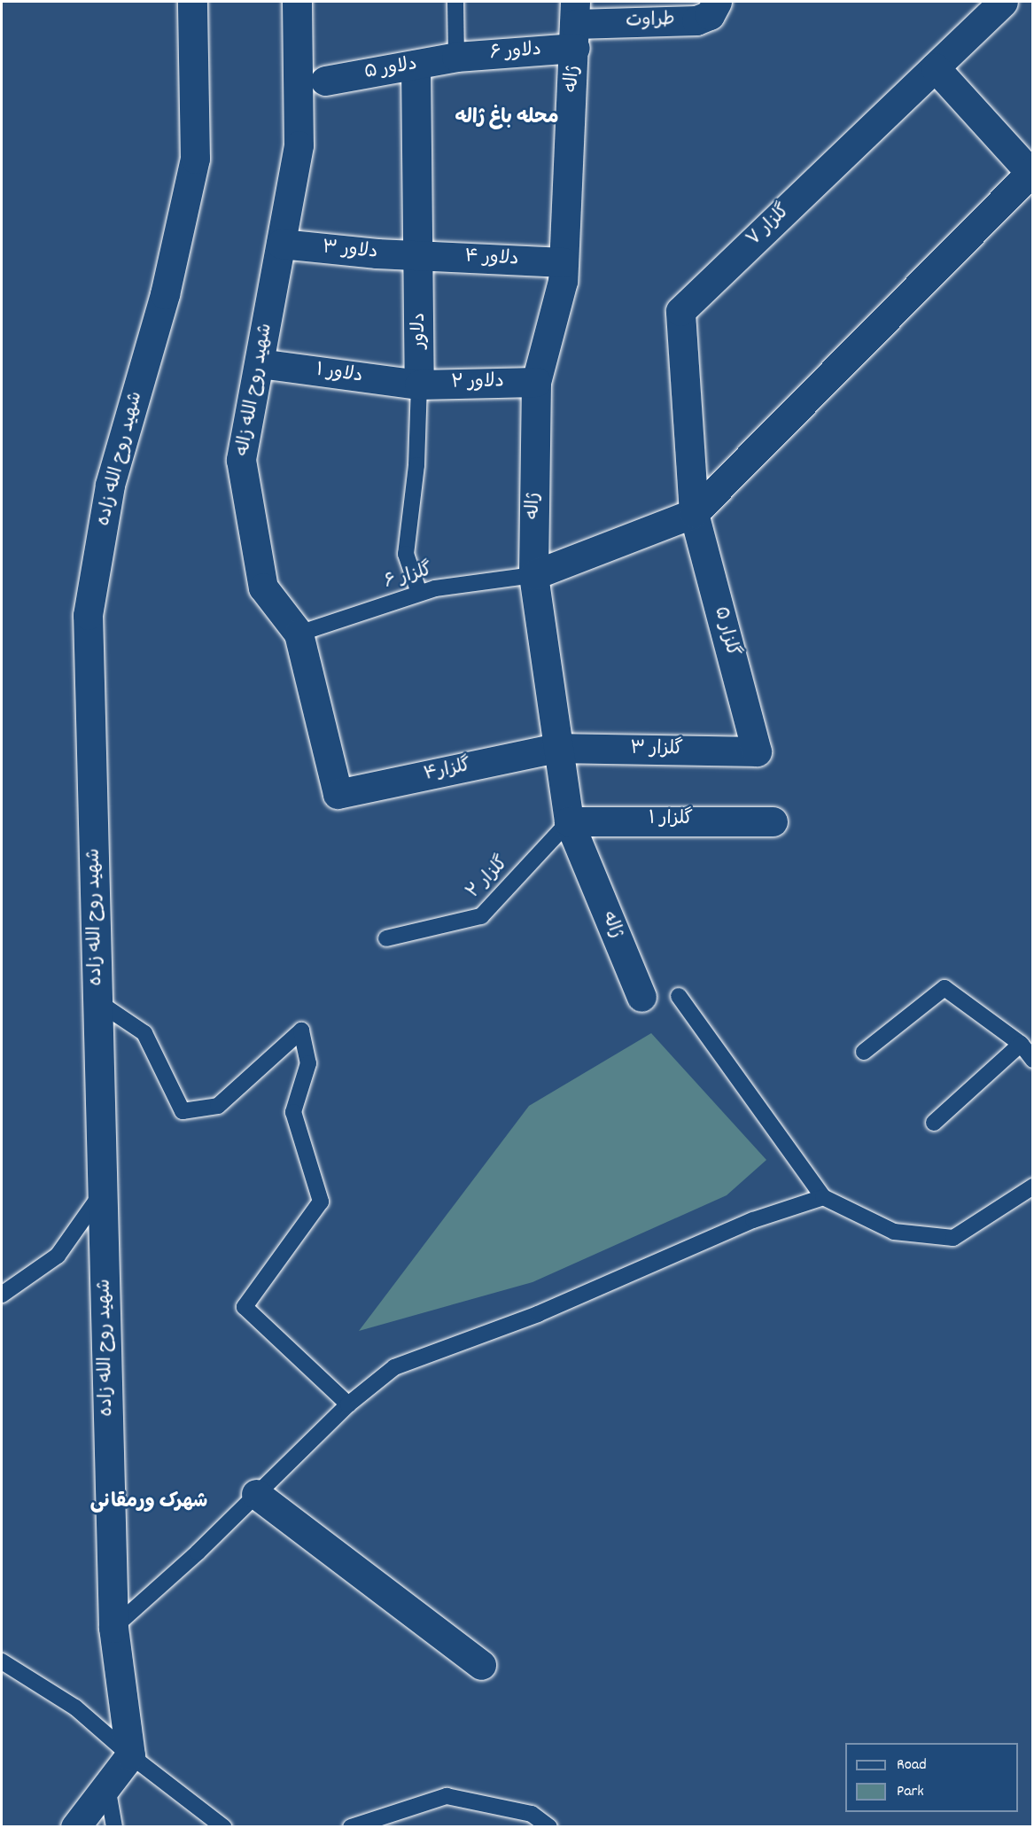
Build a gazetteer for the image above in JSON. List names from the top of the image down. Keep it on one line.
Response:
{"streets":{"street":["طراوت","دلاور ۶","دلاور ۵","ژاله","گلزار ۷","دلاور ۳","دلاور ۴","دلاور","دلاور ۱","دلاور ۲","شهید روح الله زاله","شهید روح الله زاده","گلزار ۵","گلزار ۳","گلزار۴","گلزار ۱"],"lane":["گلزار ۶","گلزار ۲"]},"crossings":[["طراوت","دلاور ۶"],["طراوت","ژاله"],["دلاور ۶","دلاور ۵"],["دلاور ۶","ژاله"],["دلاور ۵","دلاور"],["ژاله","دلاور ۴"],["ژاله","دلاور ۲"],["ژاله","گلزار ۶"],["ژاله","گلزار ۳"],["ژاله","گلزار۴"],["ژاله","گلزار ۱"],["ژاله","گلزار ۲"],["گلزار ۷","گلزار ۵"],["دلاور ۳","دلاور ۴"],["دلاور ۳","دلاور"],["دلاور ۳","شهید روح الله زاله"],["دلاور ۴","دلاور"],["دلاور","دلاور ۱"],["دلاور","دلاور ۲"],["دلاور","گلزار ۶"],["دلاور ۱","دلاور ۲"],["دلاور ۱","شهید روح الله زاله"],["شهید روح الله زاله","گلزار ۶"],["شهید روح الله زاله","گلزار۴"],["گلزار ۵","گلزار ۳"],["گلزار ۳","گلزار۴"],["گلزار ۱","گلزار ۲"]],"districts":["محله باغ ژاله","شهرک ورمقانی"],"legend":["Road","Park"]}
